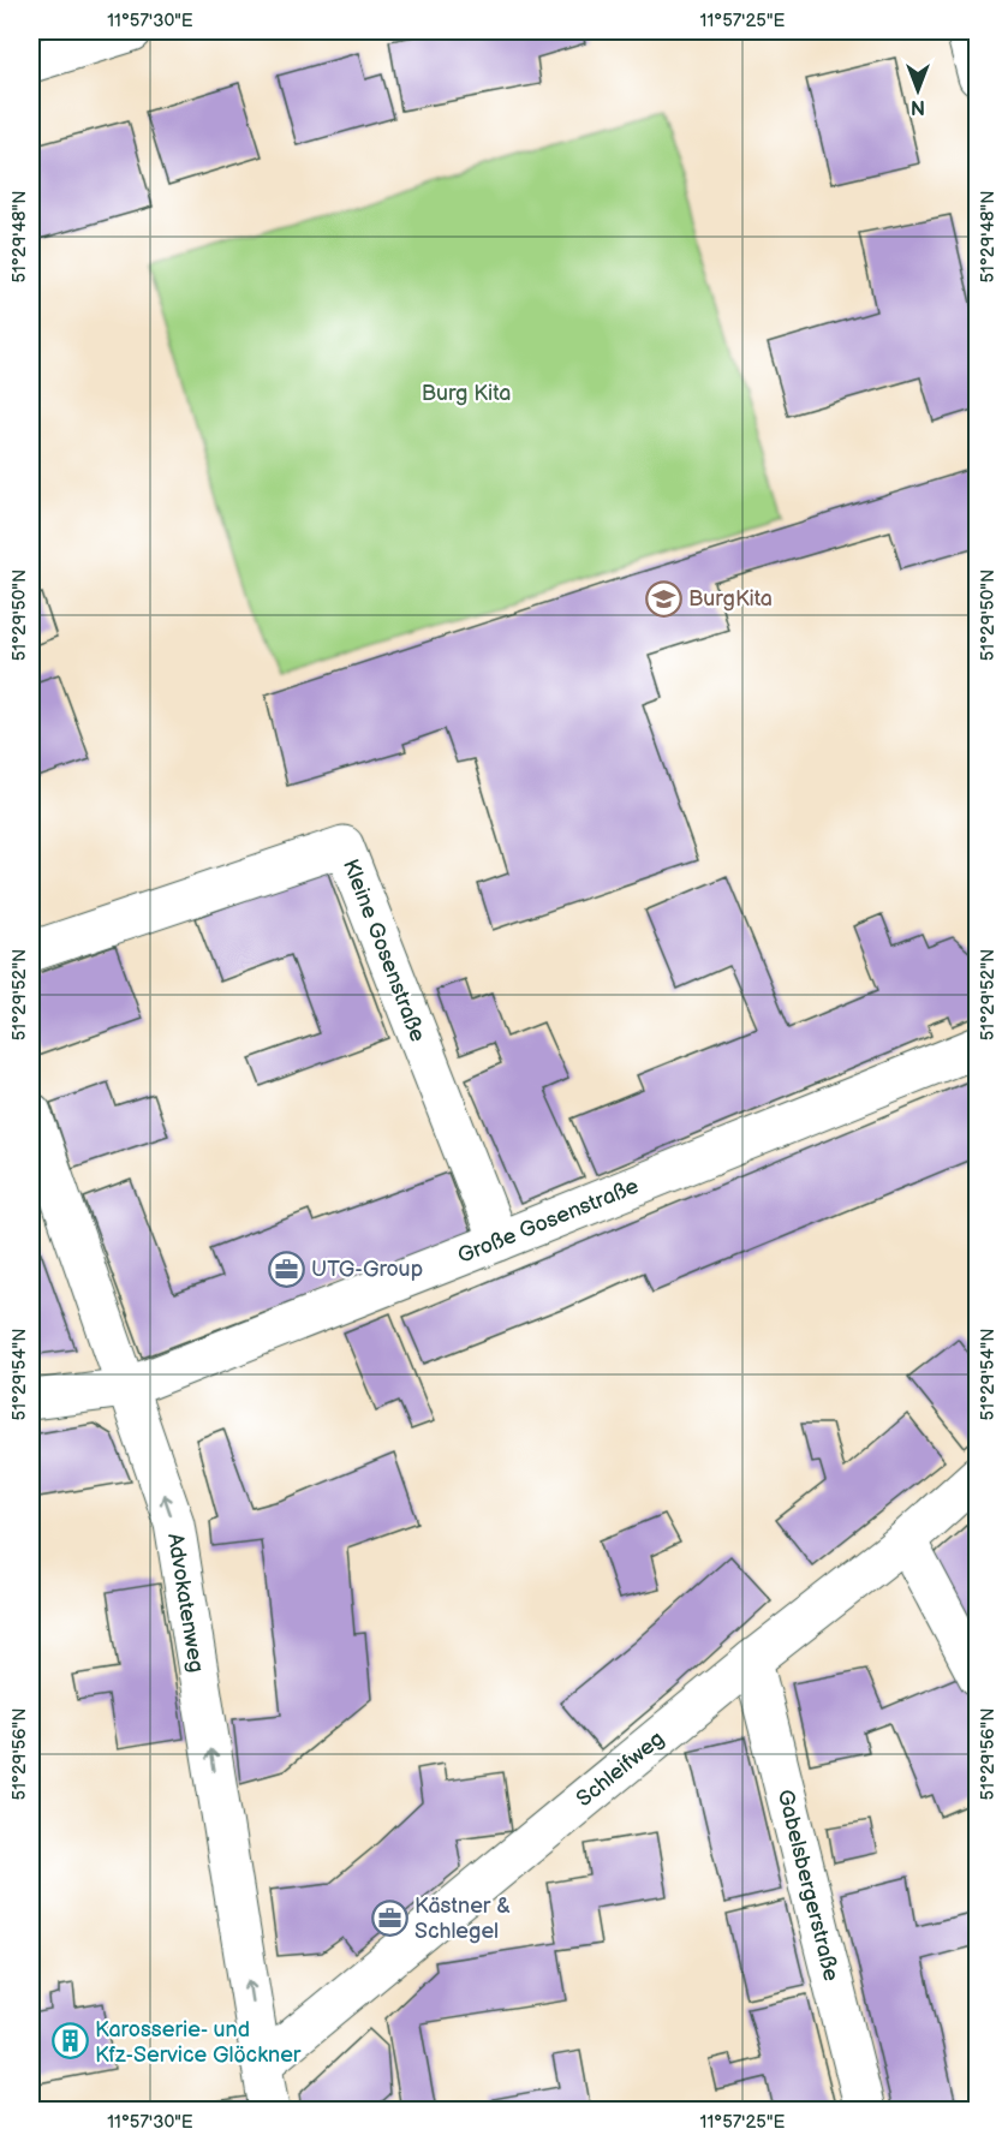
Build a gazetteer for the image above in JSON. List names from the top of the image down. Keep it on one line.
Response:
{"streets":{"street":["Kleine Gosenstraße","Große Gosenstraße","Advokatenweg","Schleifweg","Gabelsbergerstraße"]},"crossings":[["Kleine Gosenstraße","Große Gosenstraße"],["Große Gosenstraße","Advokatenweg"],["Advokatenweg","Schleifweg"],["Schleifweg","Gabelsbergerstraße"]],"one_way":["Advokatenweg"],"parks":["Burg Kita"],"places":{"school or university":["BurgKita"],"office":["UTG-Group","Kästner & Schlegel"],"building":["Karosserie- und Kfz-Service Glöckner"]},"north":"bottom","coordinates":["11°57'30\"E","11°57'25\"E","51°29'48\"N","51°29'50\"N","51°29'52\"N","51°29'54\"N","51°29'56\"N"]}
